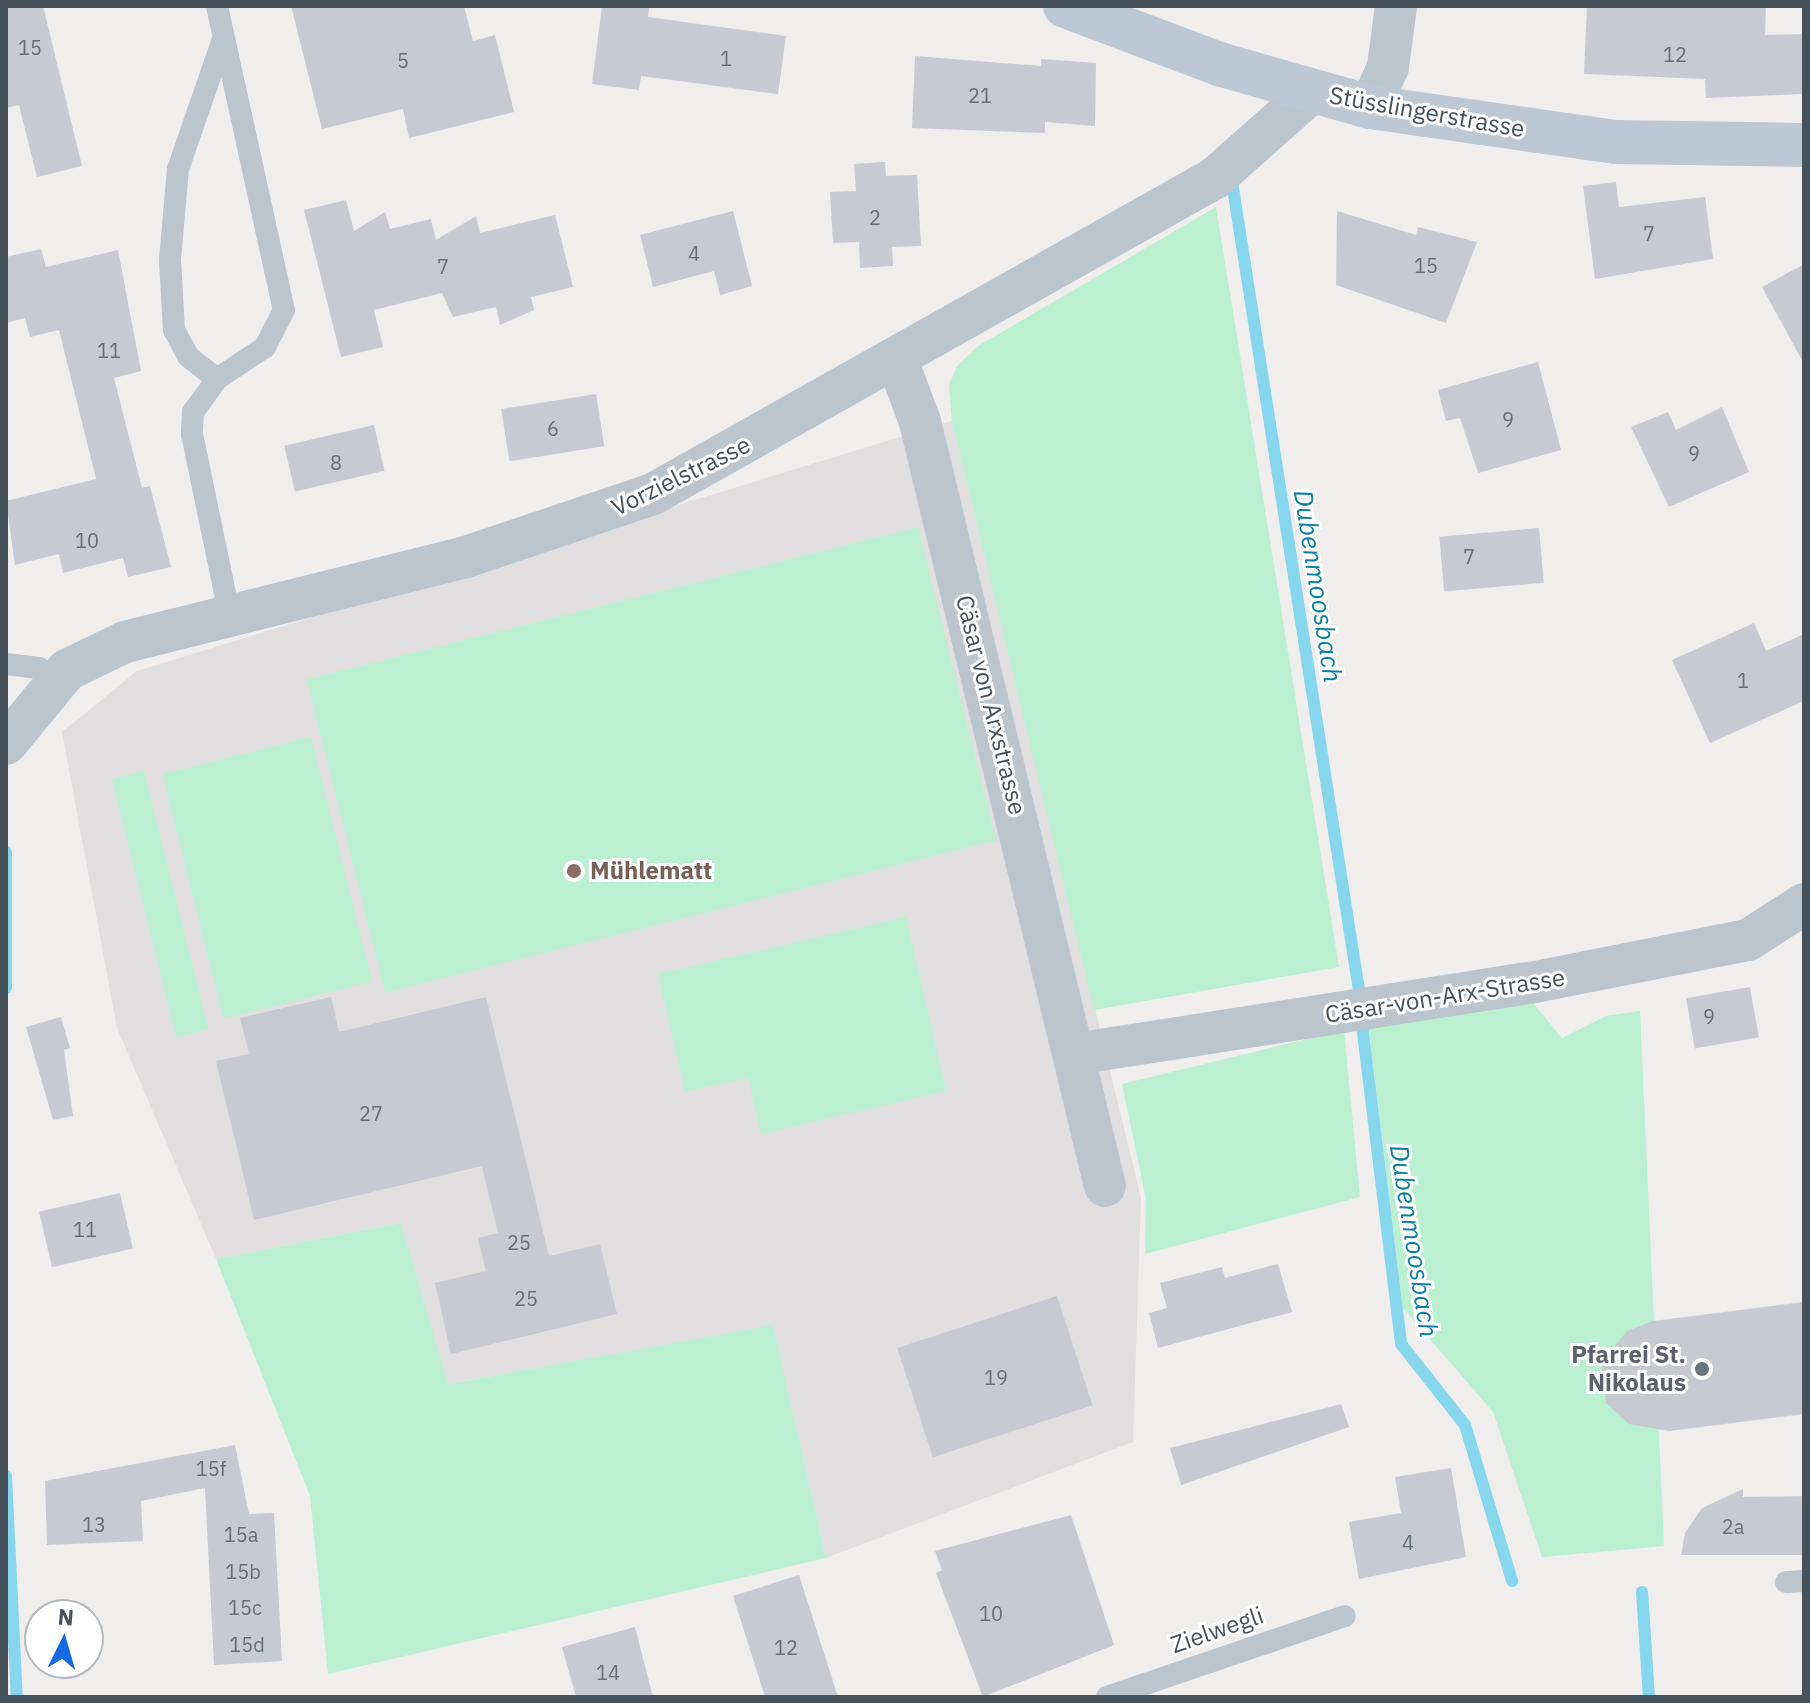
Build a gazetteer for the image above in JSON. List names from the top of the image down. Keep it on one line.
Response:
{"streets":{"street":["Stüsslingerstrasse","Vorzielstrasse","Cäsar von Arxstrasse","Cäsar-von-Arx-Strasse"],"lane":["Zielwegli"]},"crossings":[["Stüsslingerstrasse","Vorzielstrasse"],["Vorzielstrasse","Cäsar von Arxstrasse"],["Cäsar von Arxstrasse","Cäsar-von-Arx-Strasse"]],"water":["Dubenmoosbach"],"places":["Mühlematt","Pfarrei St. Nikolaus"],"house_numbers":["15","12","1","5","21","2","7","4","15","7","11","9","6","9","8","10","7","1","9","27","11","25","25","19","15f","13","2a","15a","4","15b","15c","10","15d","12","14"],"north":"top"}
